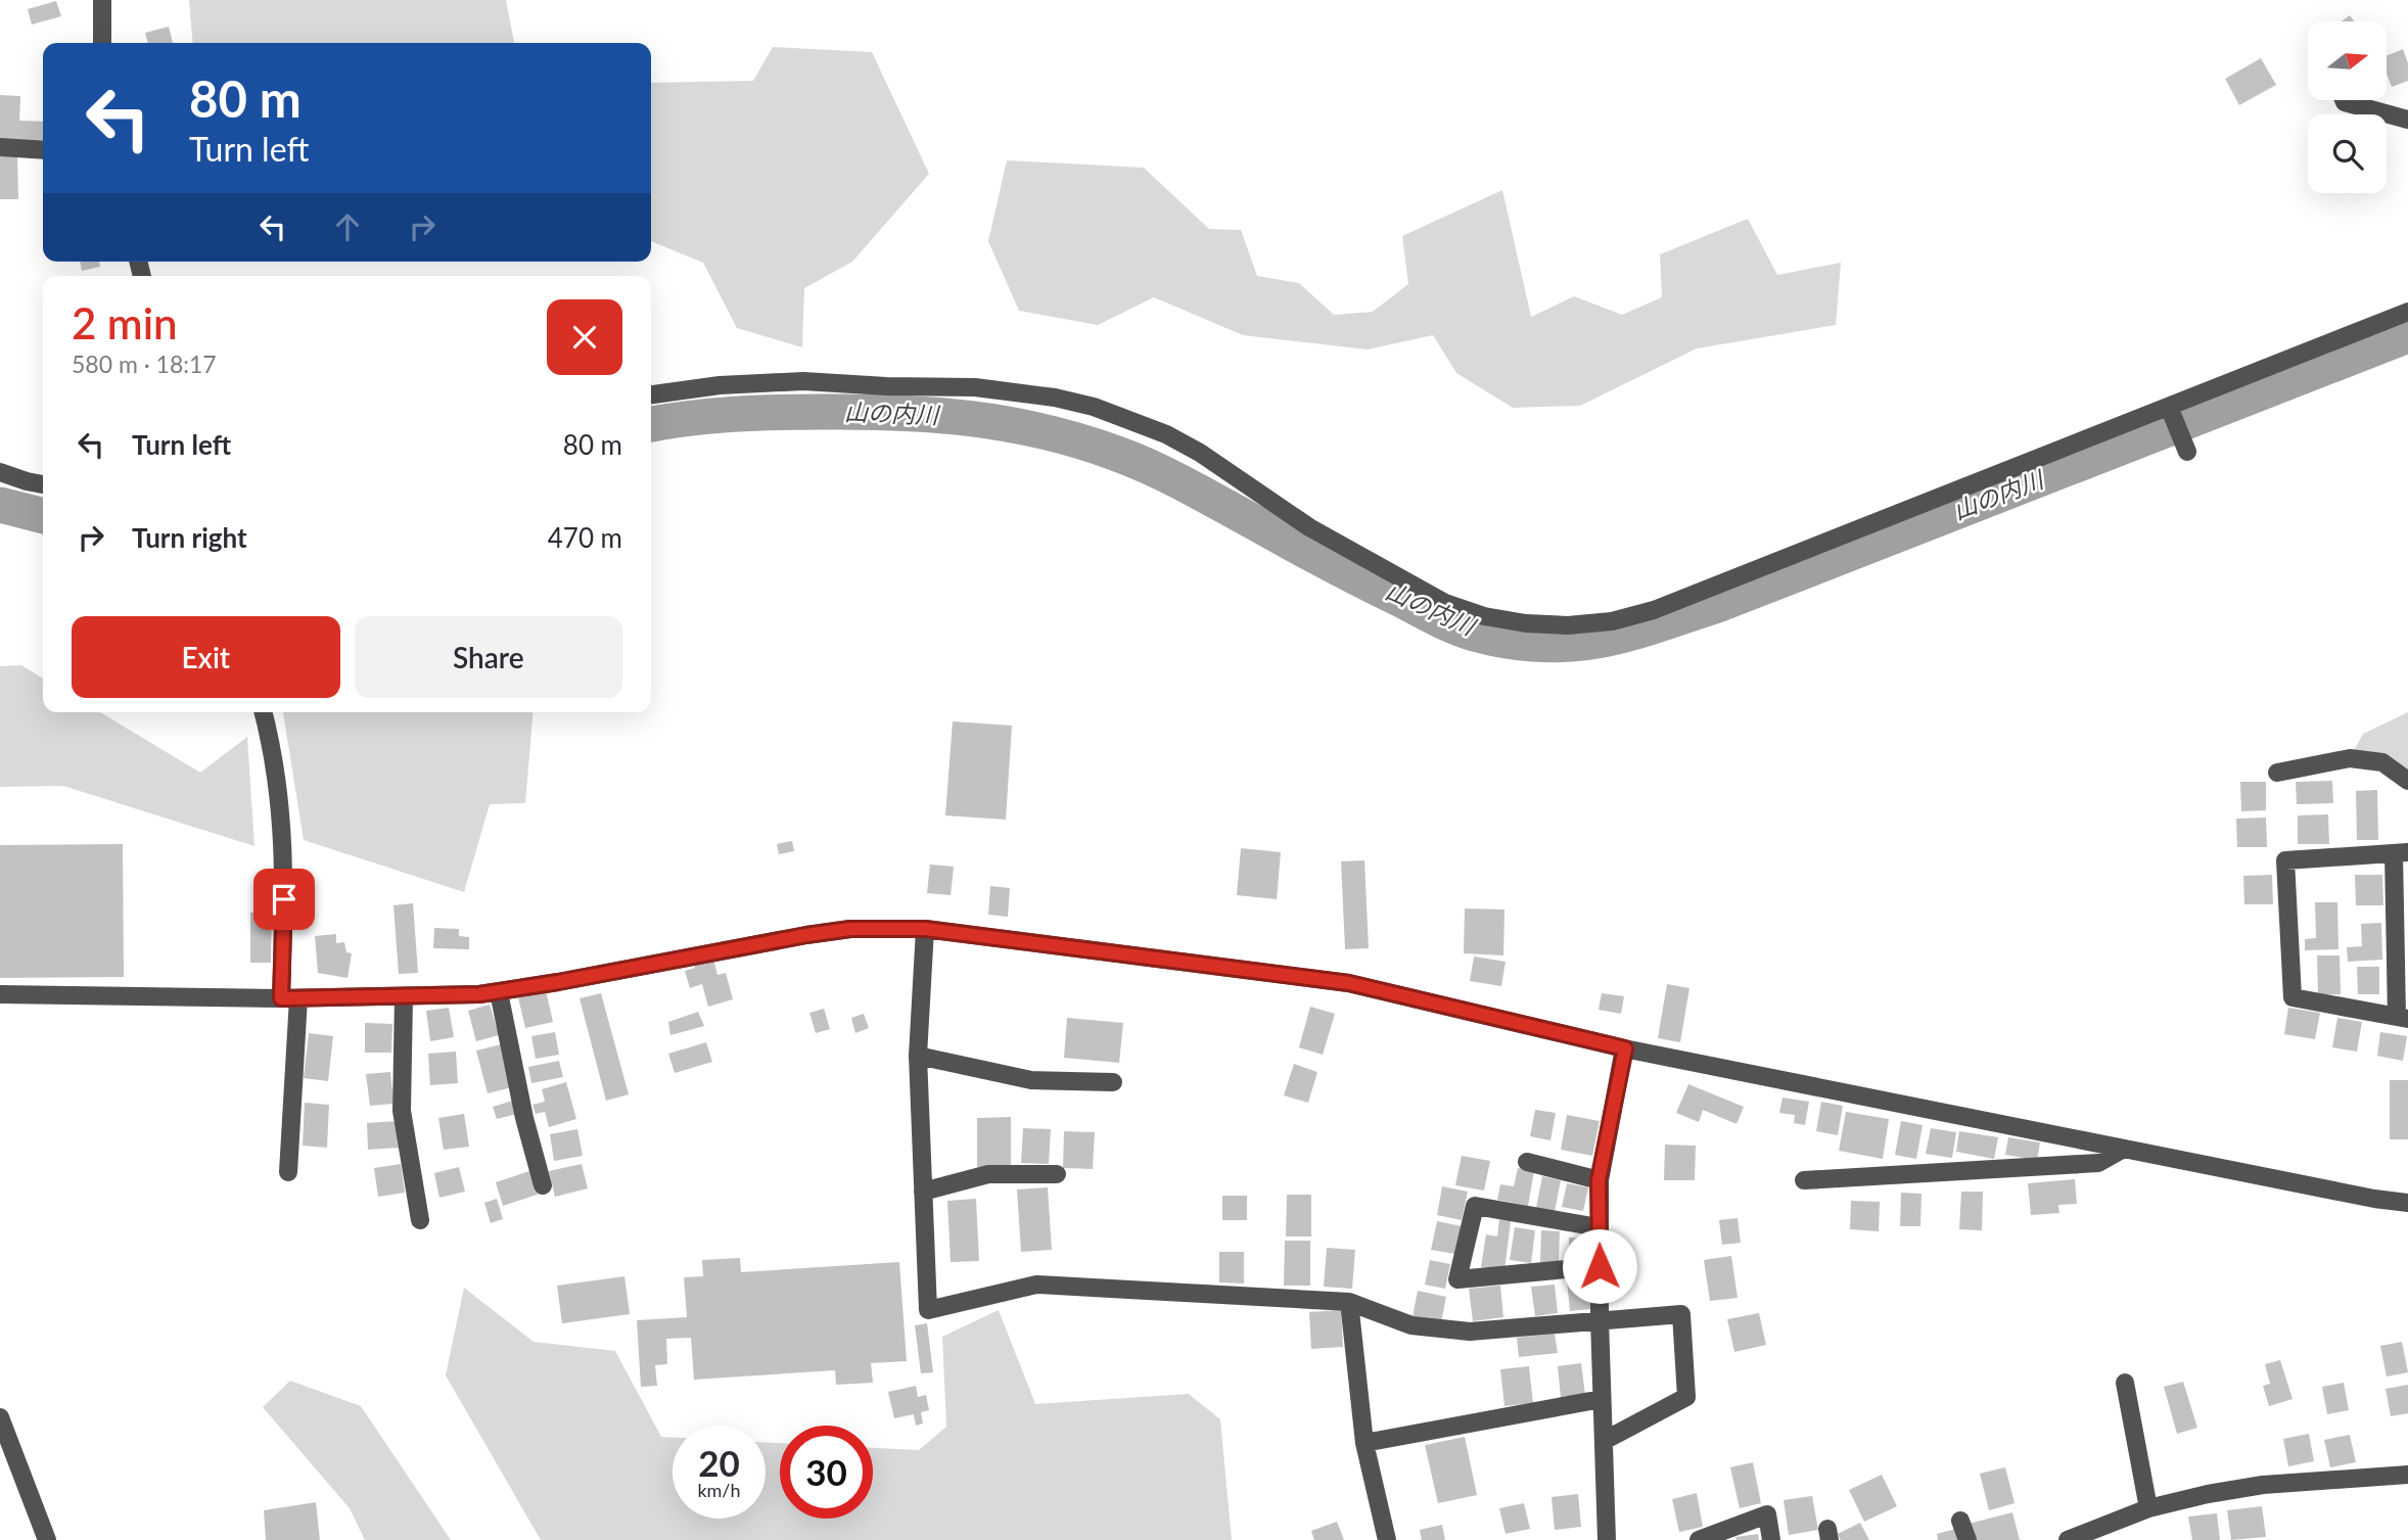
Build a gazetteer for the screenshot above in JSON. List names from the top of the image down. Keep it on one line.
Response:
{"water":["山の内川"],"north":"right","page":{"turn":["80 m","Turn left"],"heading":["2 min","580 m · 18:17"],"list":[{"name":"Turn left","value":"80 m"},{"name":"Turn right","value":"470 m"}],"buttons":["Exit","Share"],"speed":"20 km/h","limit":"30"}}
